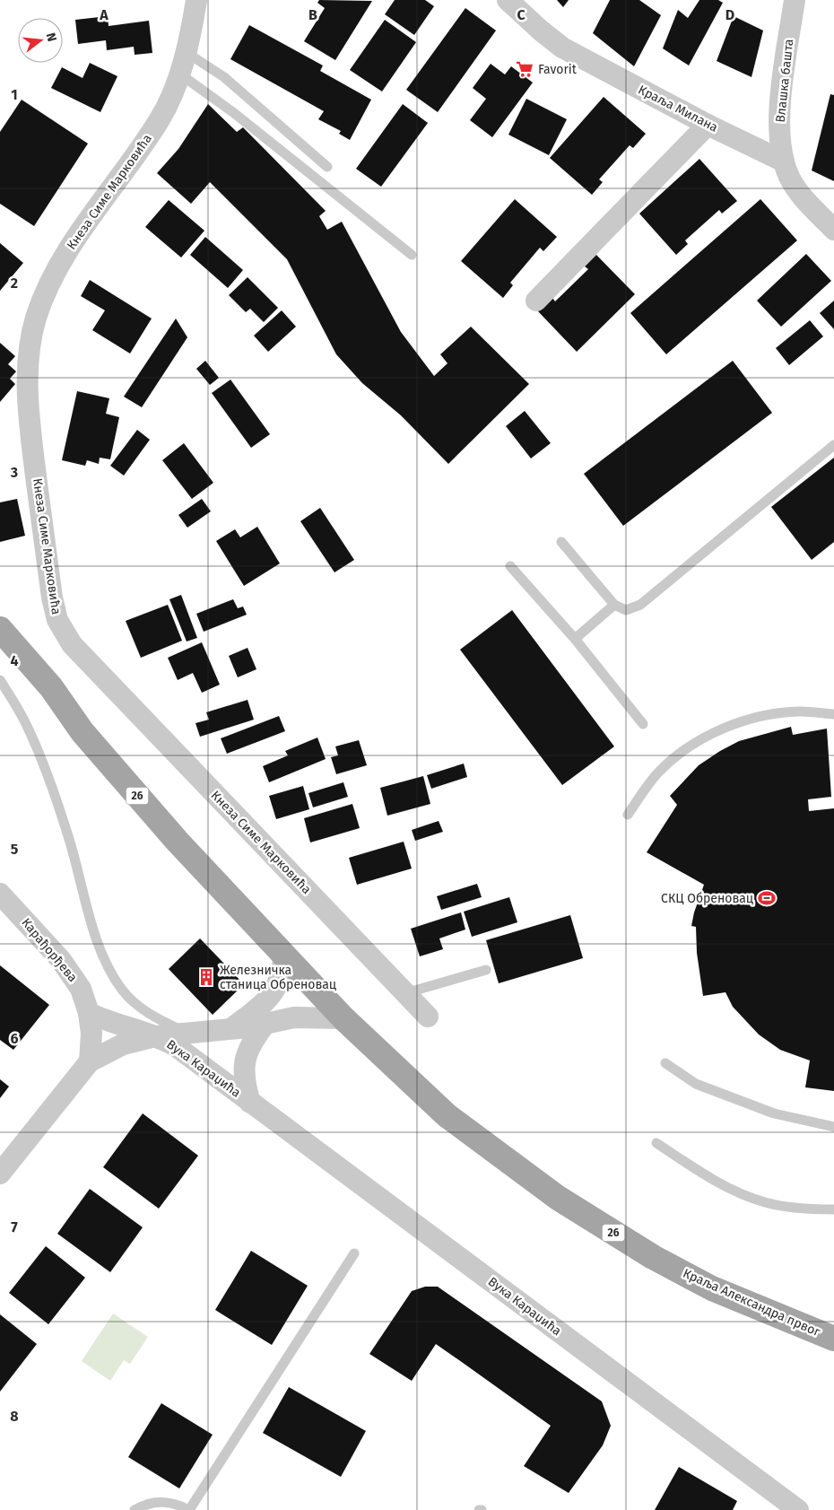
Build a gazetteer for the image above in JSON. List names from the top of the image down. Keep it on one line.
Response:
{"streets":{"main road":["26","Краља Александра првог"],"street":["Влашка башта","Краља Милана","Кнеза Симе Марковића","Карађорђева","Вука Караџића"]},"crossings":[["Влашка башта","Краља Милана"],["26","Краља Александра првог"]],"places":{"supermarket":["Favorit"],"sports":["СКЦ Обреновац"],"building":["Железничка станица Обреновац"]},"north":"right","grid":{"columns":["A","B","C","D"],"rows":["1","2","3","4","5","6","7","8"]}}
